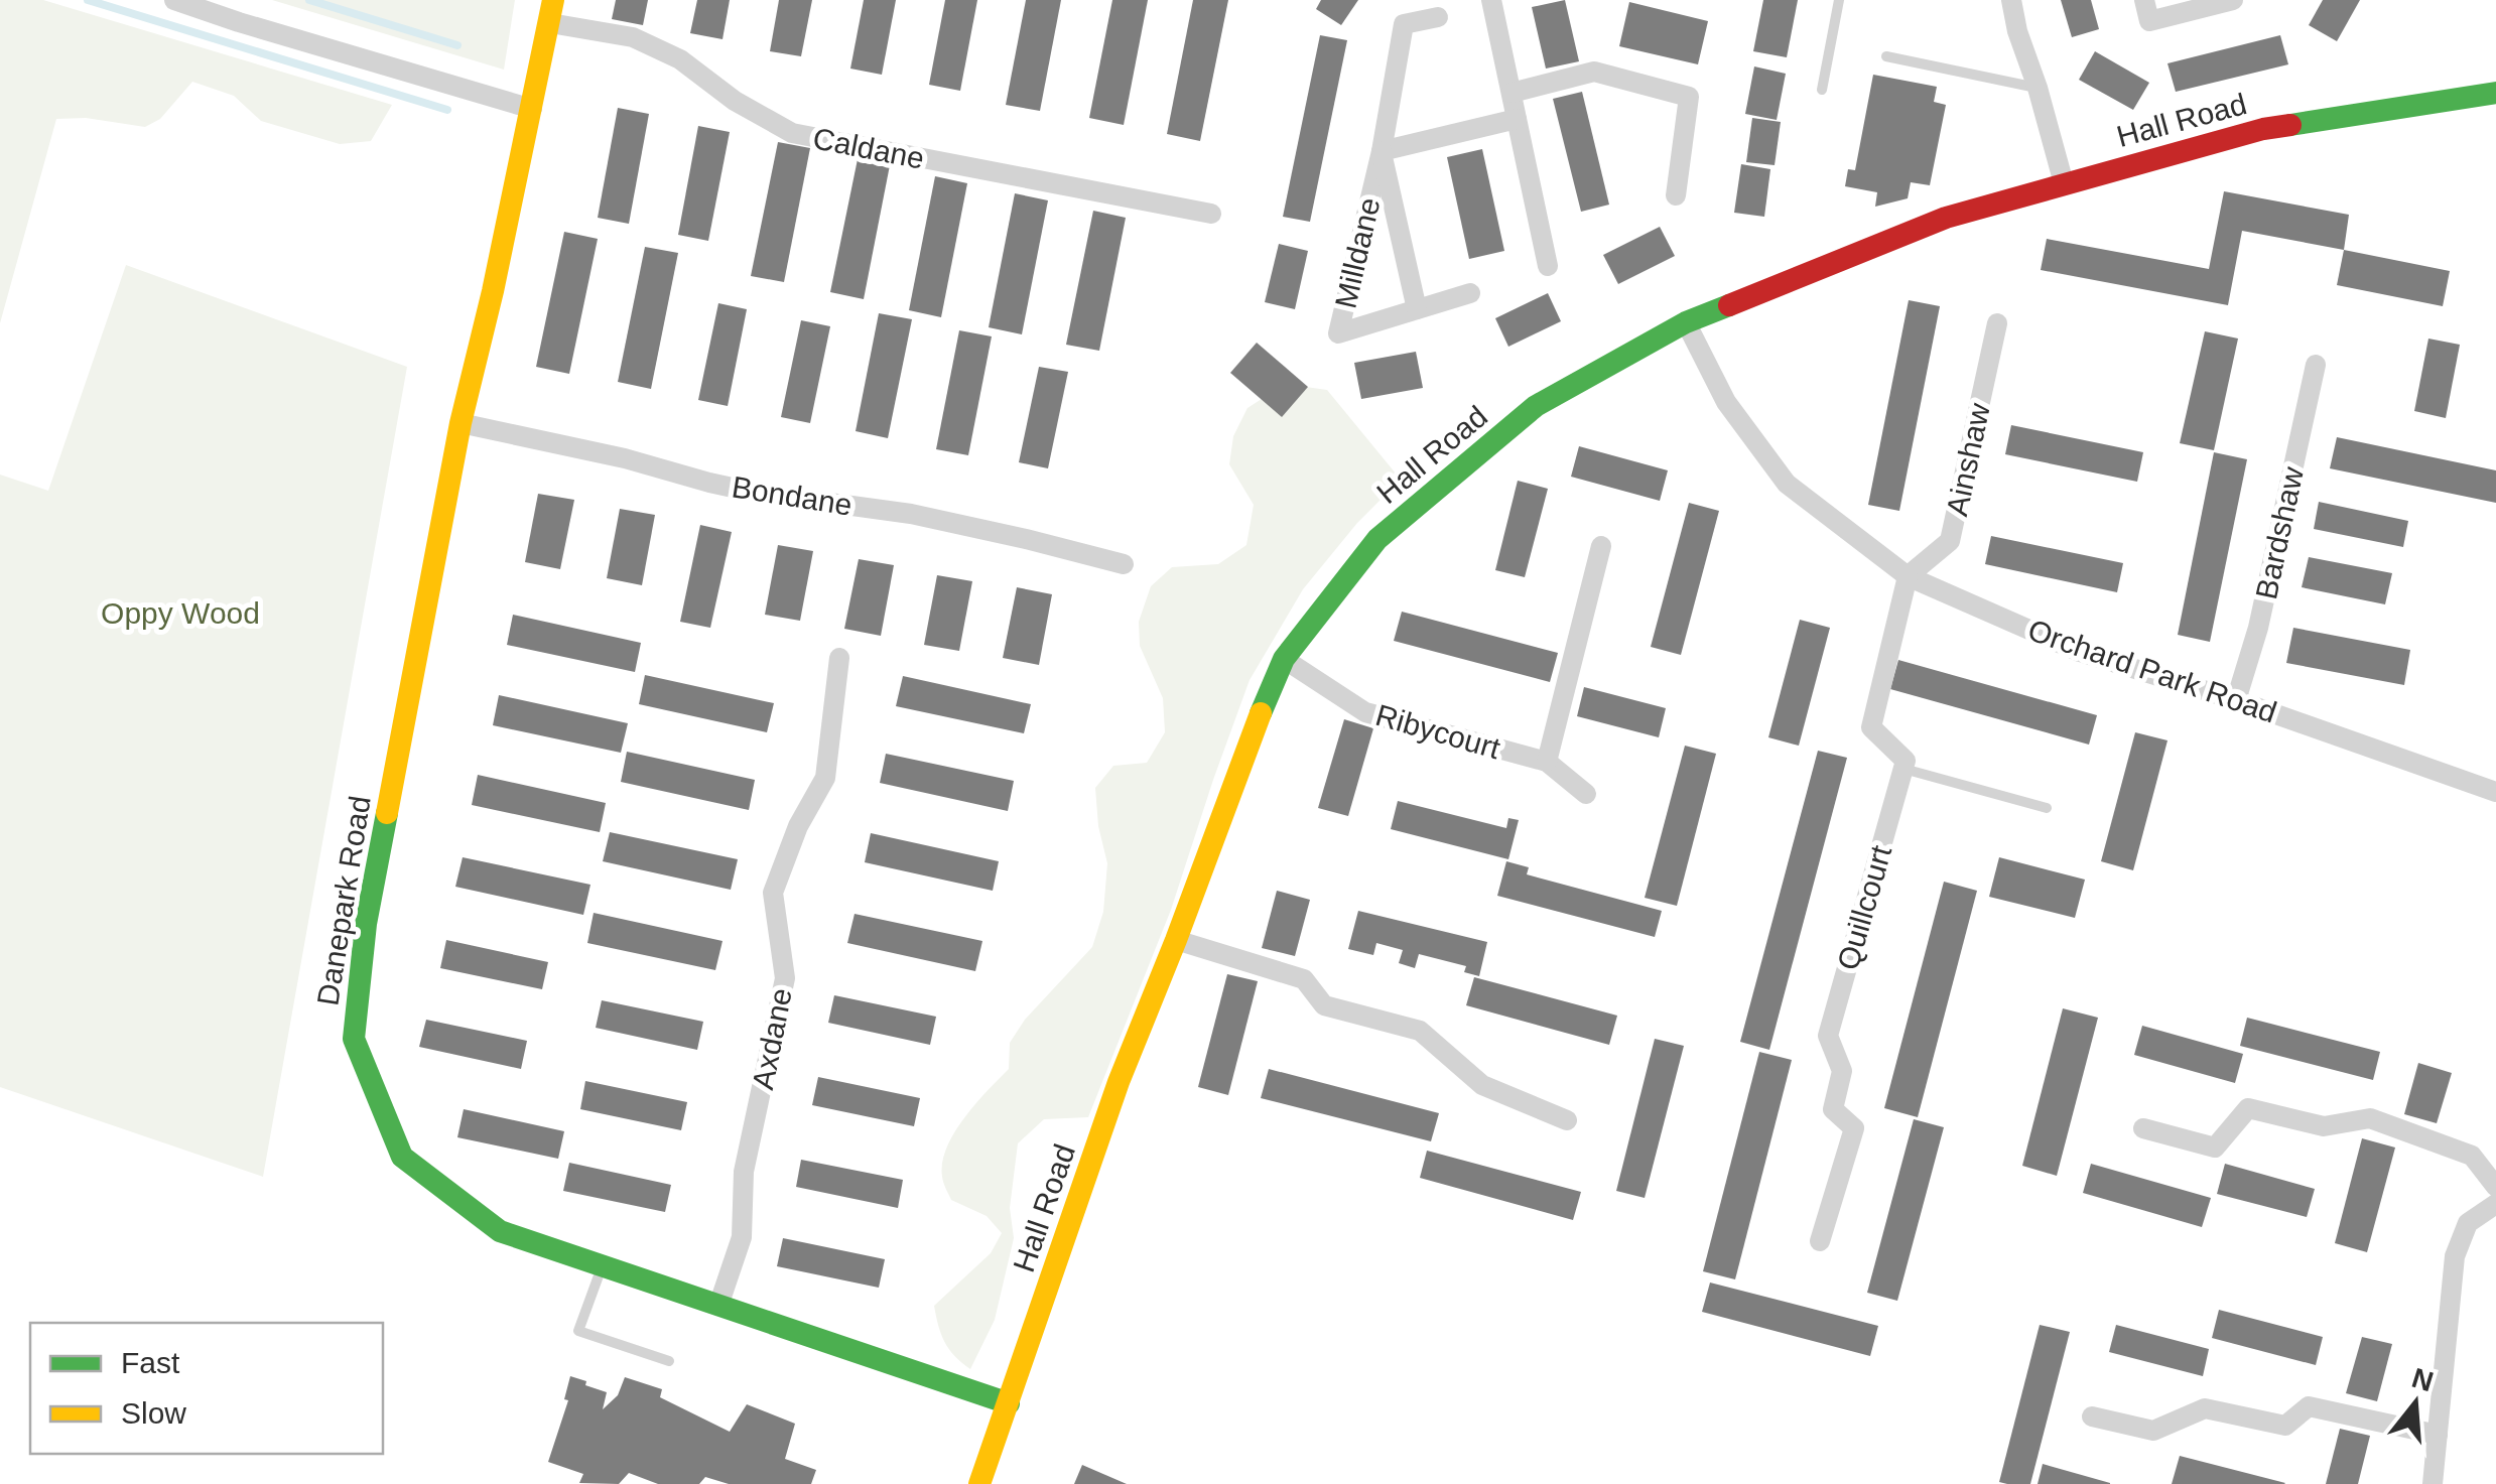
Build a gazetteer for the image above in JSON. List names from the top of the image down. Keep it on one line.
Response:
{"streets":{"street":["Hall Road","Caldane","Milldane","Ainshaw","Bondane","Bardshaw","Orchard Park Road","Ribycourt","Danepark Road","Quillcourt","Axdane"]},"crossings":[["Hall Road","Orchard Park Road"],["Hall Road","Ribycourt"],["Hall Road","Danepark Road"],["Caldane","Danepark Road"],["Ainshaw","Orchard Park Road"],["Bondane","Danepark Road"],["Bardshaw","Orchard Park Road"],["Danepark Road","Axdane"]],"parks":["Oppy Wood"],"legend":["Fast","Slow"],"north":"top"}
